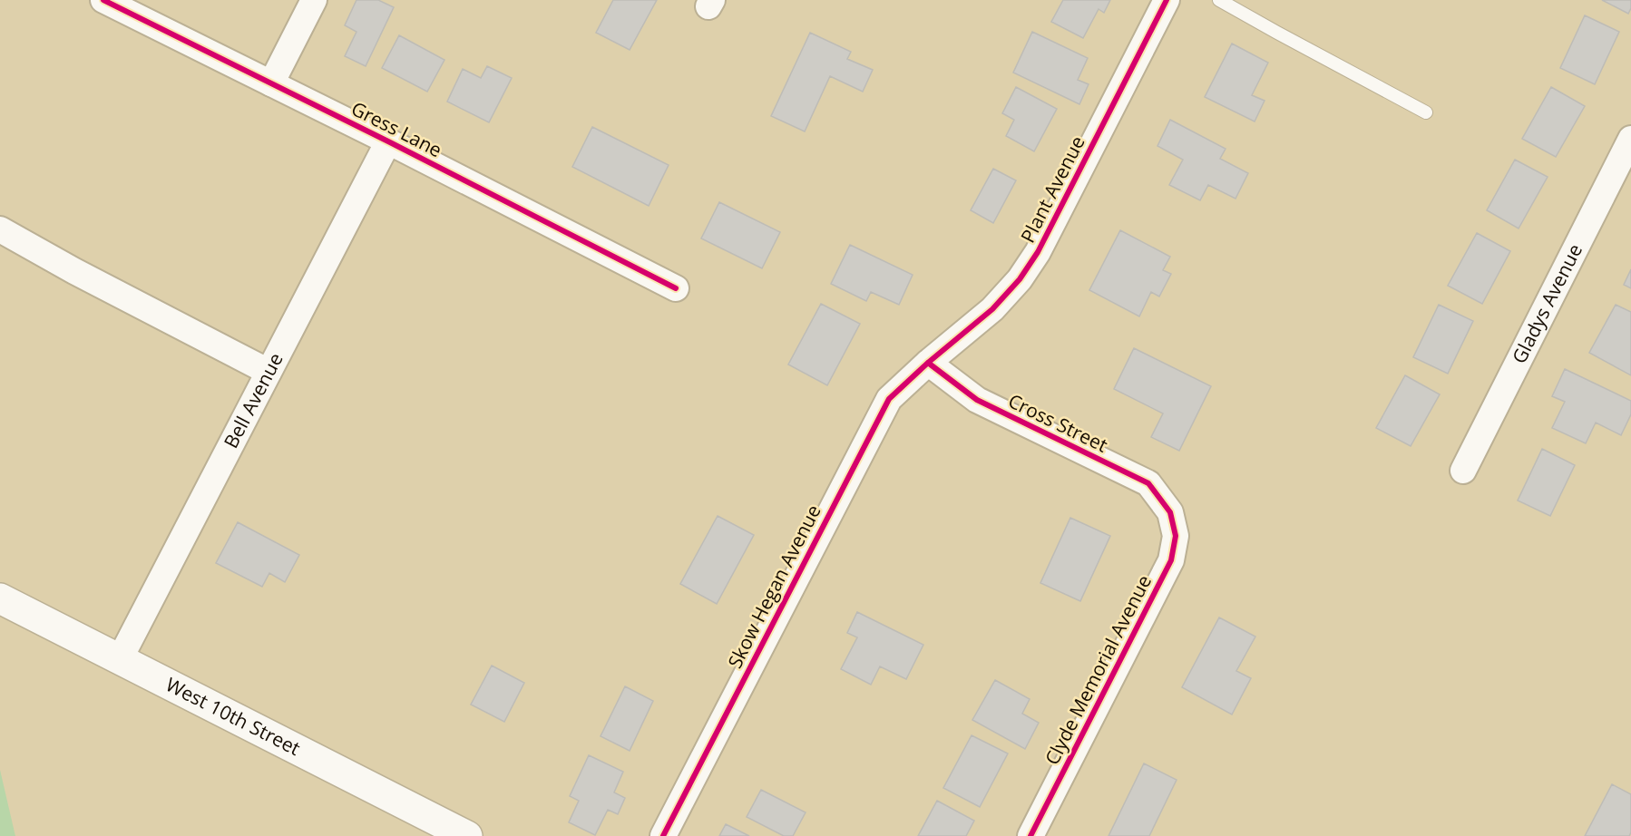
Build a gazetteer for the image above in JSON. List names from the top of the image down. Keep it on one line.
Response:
{"streets":{"street":["Gress Lane","Plant Avenue","Gladys Avenue","Bell Avenue","Cross Street","Skow Hegan Avenue","Clyde Memorial Avenue","West 10th Street"]},"crossings":[["Gress Lane","Bell Avenue"],["Plant Avenue","Cross Street"],["Plant Avenue","Skow Hegan Avenue"],["Bell Avenue","West 10th Street"],["Cross Street","Skow Hegan Avenue"],["Cross Street","Clyde Memorial Avenue"]]}
